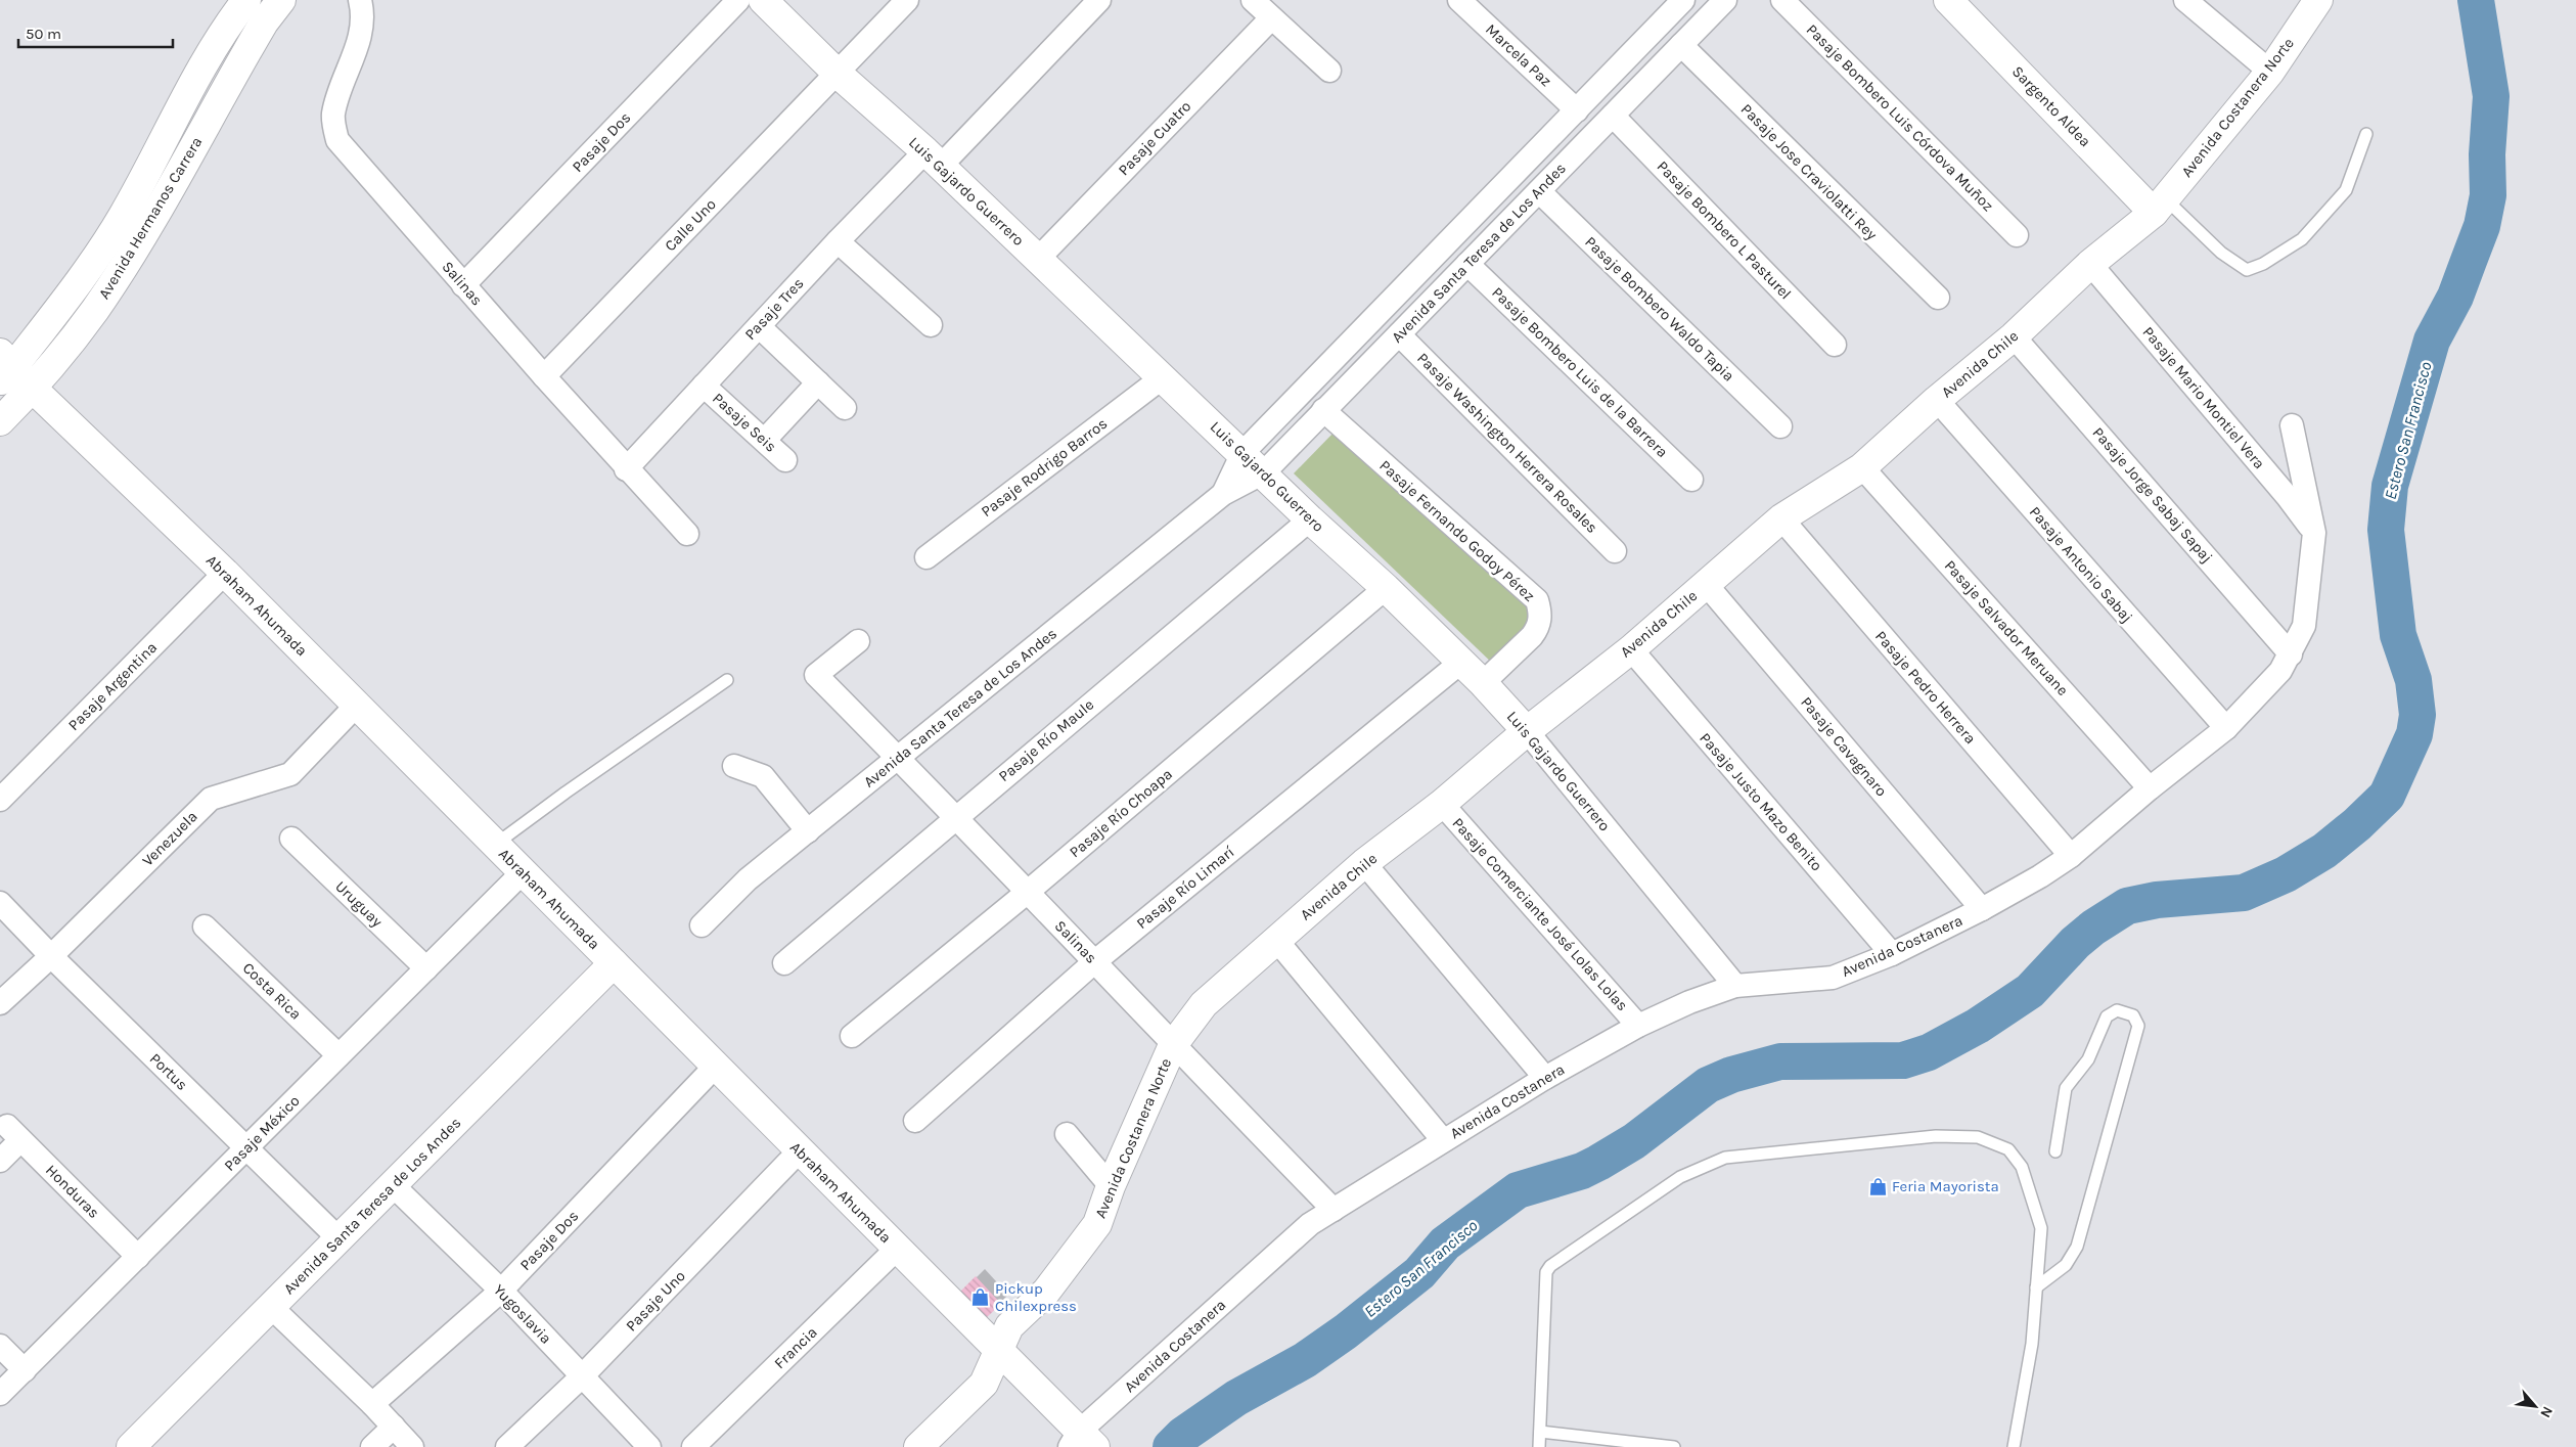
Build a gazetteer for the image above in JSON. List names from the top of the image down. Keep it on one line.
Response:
{"streets":{"street":["Marcela Paz","Sargento Aldea","Avenida Costanera Norte","Pasaje Bombero Luis Córdova Muñoz","Pasaje Cuatro","Pasaje Dos","Pasaje Jose Craviolatti Rey","Luis Gajardo Guerrero","Avenida Hermanos Carrera","Calle Uno","Pasaje Bombero L Pasturel","Avenida Santa Teresa de Los Andes","Salinas","Pasaje Tres","Pasaje Bombero Waldo Tapia","Avenida Chile","Pasaje Bombero Luis de la Barrera","Pasaje Mario Montiel Vera","Pasaje Seis","Pasaje Washington Herrera Rosales","Pasaje Rodrigo Barros","Pasaje Jorge Sabaj Sapaj","Pasaje Fernando Godoy Pérez","Pasaje Antonio Sabaj","Abraham Ahumada","Pasaje Salvador Meruane","Pasaje Argentina","Pasaje Pedro Herrera","Pasaje Río Maule","Pasaje Cavagnaro","Pasaje Justo Mazo Benito","Pasaje Río Choapa","Venezuela","Pasaje Río Limarí","Uruguay","Pasaje Comerciante José Lolas Lolas","Avenida Costanera","Costa Rica","Portus","Pasaje México","Honduras","Pasaje Uno","Yugoslavia","Francia"]},"crossings":[["Marcela Paz","Avenida Santa Teresa de Los Andes"],["Sargento Aldea","Avenida Costanera Norte"],["Sargento Aldea","Avenida Chile"],["Avenida Costanera Norte","Salinas"],["Avenida Costanera Norte","Avenida Chile"],["Avenida Costanera Norte","Abraham Ahumada"],["Pasaje Cuatro","Luis Gajardo Guerrero"],["Pasaje Dos","Salinas"],["Pasaje Dos","Abraham Ahumada"],["Pasaje Dos","Yugoslavia"],["Pasaje Jose Craviolatti Rey","Avenida Santa Teresa de Los Andes"],["Luis Gajardo Guerrero","Calle Uno"],["Luis Gajardo Guerrero","Avenida Santa Teresa de Los Andes"],["Luis Gajardo Guerrero","Pasaje Tres"],["Luis Gajardo Guerrero","Avenida Chile"],["Luis Gajardo Guerrero","Pasaje Rodrigo Barros"],["Luis Gajardo Guerrero","Pasaje Fernando Godoy Pérez"],["Luis Gajardo Guerrero","Pasaje Río Maule"],["Luis Gajardo Guerrero","Pasaje Río Choapa"],["Luis Gajardo Guerrero","Pasaje Río Limarí"],["Luis Gajardo Guerrero","Avenida Costanera"],["Avenida Hermanos Carrera","Abraham Ahumada"],["Calle Uno","Salinas"],["Pasaje Bombero L Pasturel","Avenida Santa Teresa de Los Andes"],["Avenida Santa Teresa de Los Andes","Salinas"],["Avenida Santa Teresa de Los Andes","Pasaje Bombero Waldo Tapia"],["Avenida Santa Teresa de Los Andes","Pasaje Bombero Luis de la Barrera"],["Avenida Santa Teresa de Los Andes","Pasaje Washington Herrera Rosales"],["Avenida Santa Teresa de Los Andes","Pasaje Fernando Godoy Pérez"],["Avenida Santa Teresa de Los Andes","Abraham Ahumada"],["Avenida Santa Teresa de Los Andes","Portus"],["Avenida Santa Teresa de Los Andes","Yugoslavia"],["Salinas","Pasaje Tres"],["Salinas","Avenida Chile"],["Salinas","Pasaje Río Maule"],["Salinas","Pasaje Río Choapa"],["Salinas","Pasaje Río Limarí"],["Salinas","Avenida Costanera"],["Pasaje Tres","Pasaje Seis"],["Avenida Chile","Pasaje Mario Montiel Vera"],["Avenida Chile","Pasaje Jorge Sabaj Sapaj"],["Avenida Chile","Pasaje Antonio Sabaj"],["Avenida Chile","Pasaje Salvador Meruane"],["Avenida Chile","Pasaje Pedro Herrera"],["Avenida Chile","Pasaje Cavagnaro"],["Avenida Chile","Pasaje Justo Mazo Benito"],["Avenida Chile","Pasaje Comerciante José Lolas Lolas"],["Pasaje Mario Montiel Vera","Avenida Costanera"],["Pasaje Jorge Sabaj Sapaj","Avenida Costanera"],["Pasaje Antonio Sabaj","Avenida Costanera"],["Abraham Ahumada","Pasaje Argentina"],["Abraham Ahumada","Venezuela"],["Abraham Ahumada","Avenida Costanera"],["Abraham Ahumada","Pasaje México"],["Abraham Ahumada","Pasaje Uno"],["Abraham Ahumada","Francia"],["Pasaje Salvador Meruane","Avenida Costanera"],["Pasaje Pedro Herrera","Avenida Costanera"],["Pasaje Cavagnaro","Avenida Costanera"],["Pasaje Justo Mazo Benito","Avenida Costanera"],["Venezuela","Portus"],["Uruguay","Pasaje México"],["Pasaje Comerciante José Lolas Lolas","Avenida Costanera"],["Costa Rica","Pasaje México"],["Portus","Pasaje México"],["Pasaje México","Honduras"],["Pasaje Uno","Yugoslavia"]],"water":["Estero San Francisco"],"places":{"shop":["Feria Mayorista","Pickup Chilexpress"]},"scale_bar":"50 m","north":"bottom right"}
